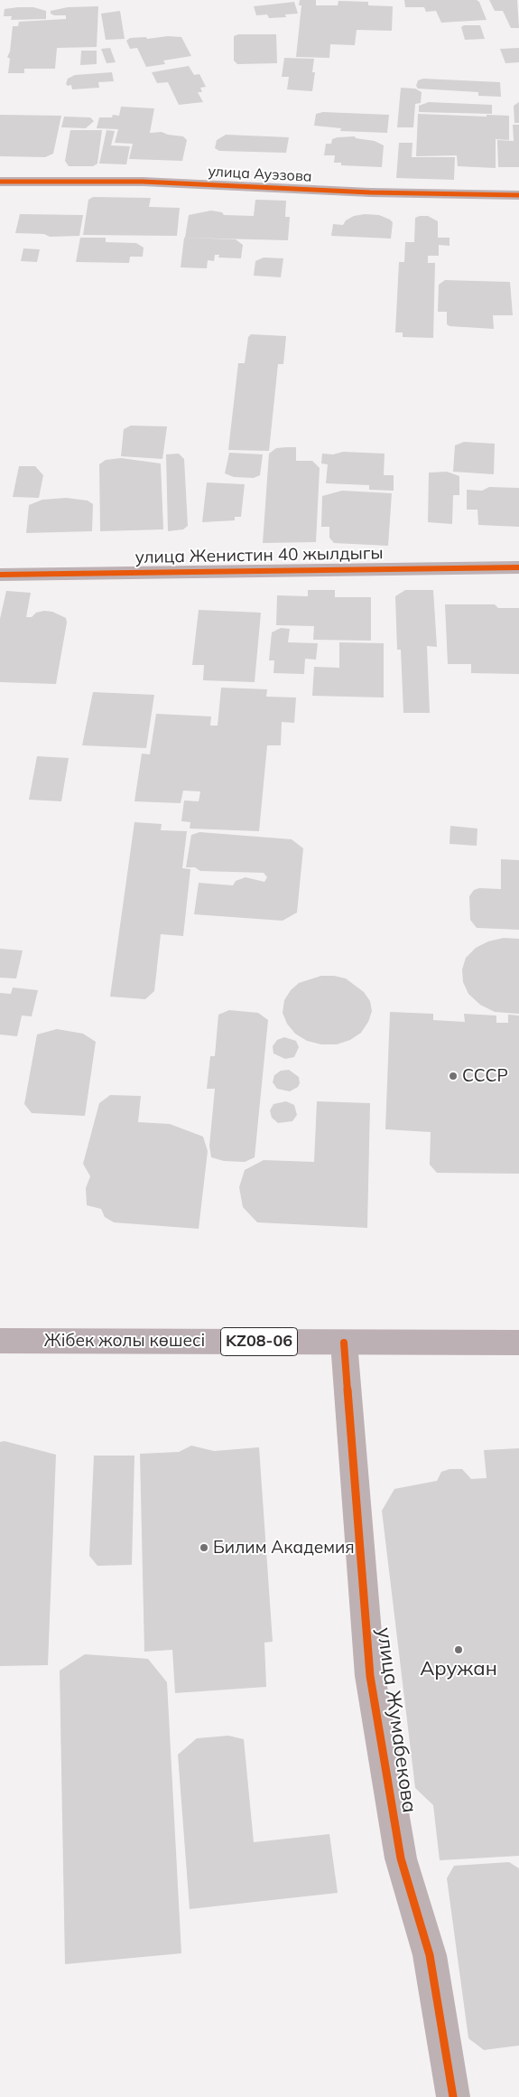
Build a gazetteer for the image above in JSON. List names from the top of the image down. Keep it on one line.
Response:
{"streets":{"highway":["Жібек жолы көшесі","KZ08-06"],"street":["улица Ауэзова","улица Женистин 40 жылдыгы","улица Жумабекова"]},"crossings":[["Жібек жолы көшесі","улица Жумабекова"]],"places":["СССР","Билим Академия","Аружан"]}
